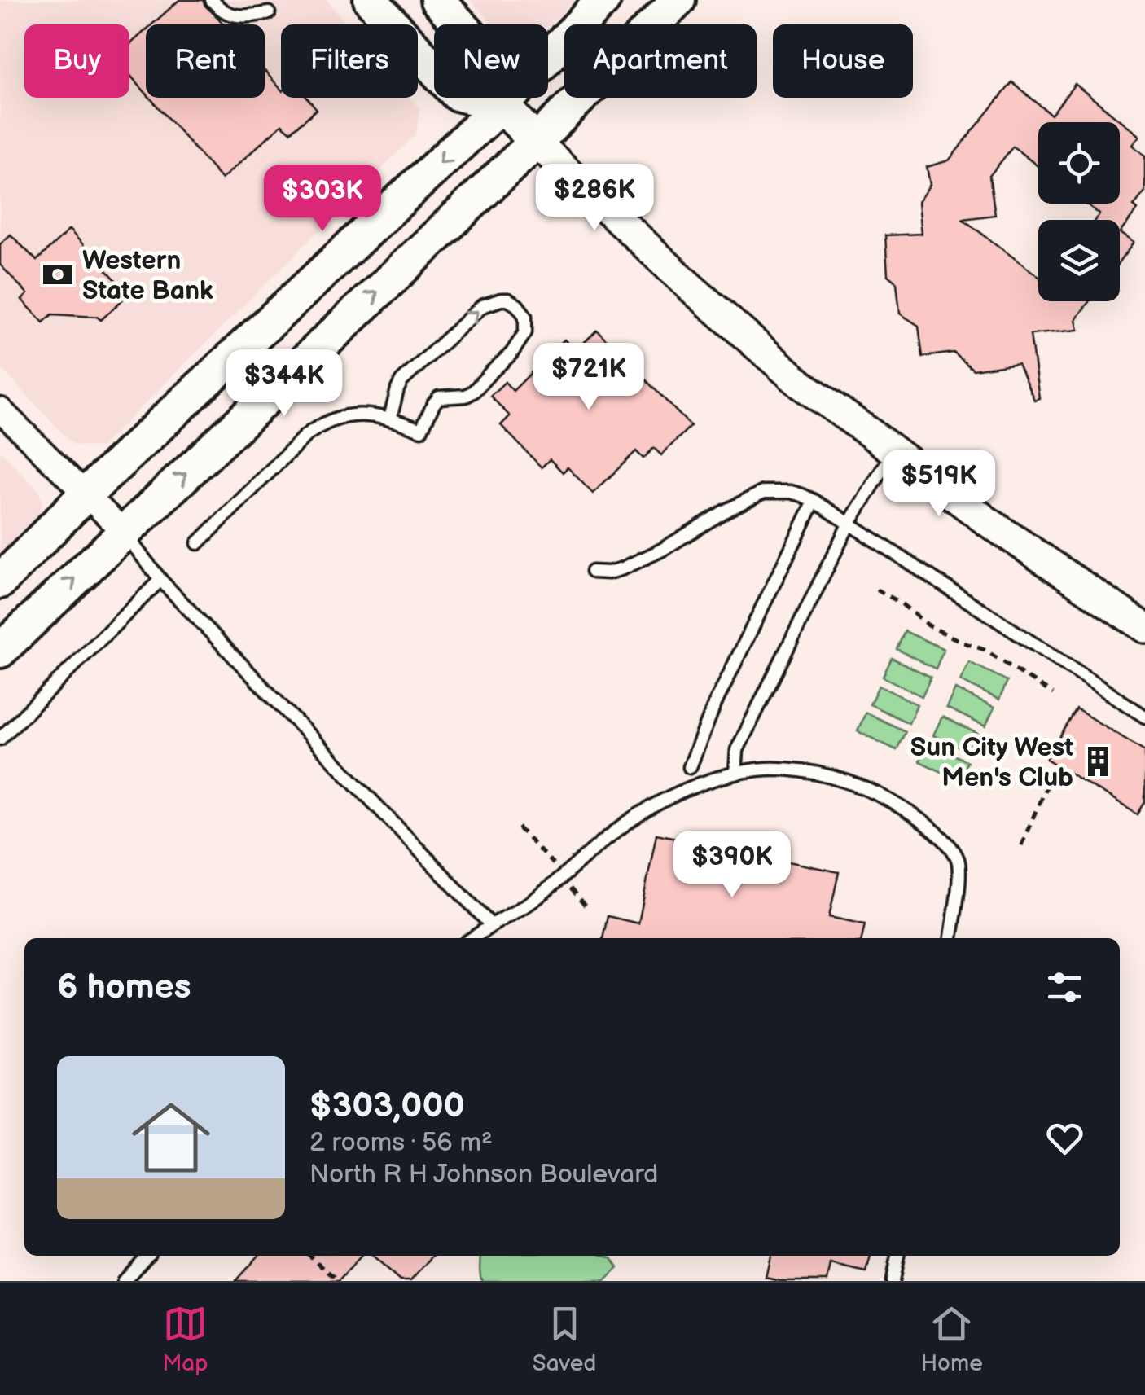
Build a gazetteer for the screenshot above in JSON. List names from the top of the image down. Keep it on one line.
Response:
{"places":{"bank":["Western State Bank"],"building":["Sun City West Men's Club"]},"page":{"chip":["Buy","Rent","Filters","New","Apartment","House"],"price":["$286K","$303K","$721K","$344K","$519K","$390K"],"heading":"6 homes","list":[{"name":"$303,000","note":"2 rooms · 56 m² · North R H Johnson Boulevard"}],"tabs":["Map","Saved","Home"]}}
